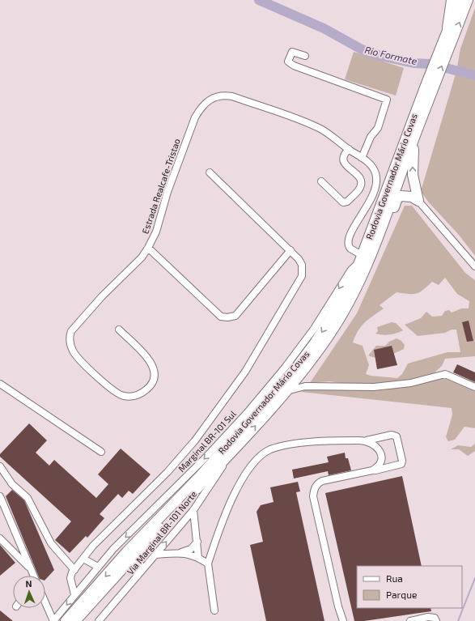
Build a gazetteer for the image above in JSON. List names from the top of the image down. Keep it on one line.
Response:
{"streets":{"highway":["Rodovia Governador Mário Covas"],"street":["Estrada Realcafe-Tristao","Marginal BR-101 Sul","Via Marginal BR-101 Norte"]},"crossings":[["Rodovia Governador Mário Covas","Estrada Realcafe-Tristao"],["Rodovia Governador Mário Covas","Marginal BR-101 Sul"],["Rodovia Governador Mário Covas","Via Marginal BR-101 Norte"],["Estrada Realcafe-Tristao","Marginal BR-101 Sul"]],"water":["Rio Formate"],"legend":["Rua","Parque"],"north":"top"}
